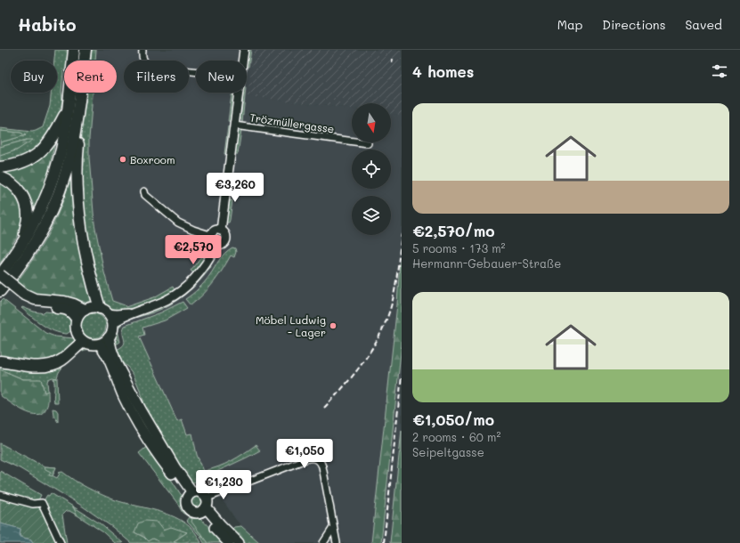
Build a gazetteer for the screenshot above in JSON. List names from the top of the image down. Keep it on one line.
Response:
{"streets":{"street":["Trözmüllergasse"]},"places":["Boxroom","Möbel Ludwig - Lager"],"north":"bottom","page":{"header":"Habito","nav":["Map","Directions","Saved"],"heading":"4 homes","chip":["Buy","Rent","Filters","New"],"list":[{"name":"€2,570/mo","note":"5 rooms · 173 m² · Hermann-Gebauer-Straße"},{"name":"€1,050/mo","note":"2 rooms · 60 m² · Seipeltgasse"}],"price":["€3,260","€2,570","€1,050","€1,230"]}}
